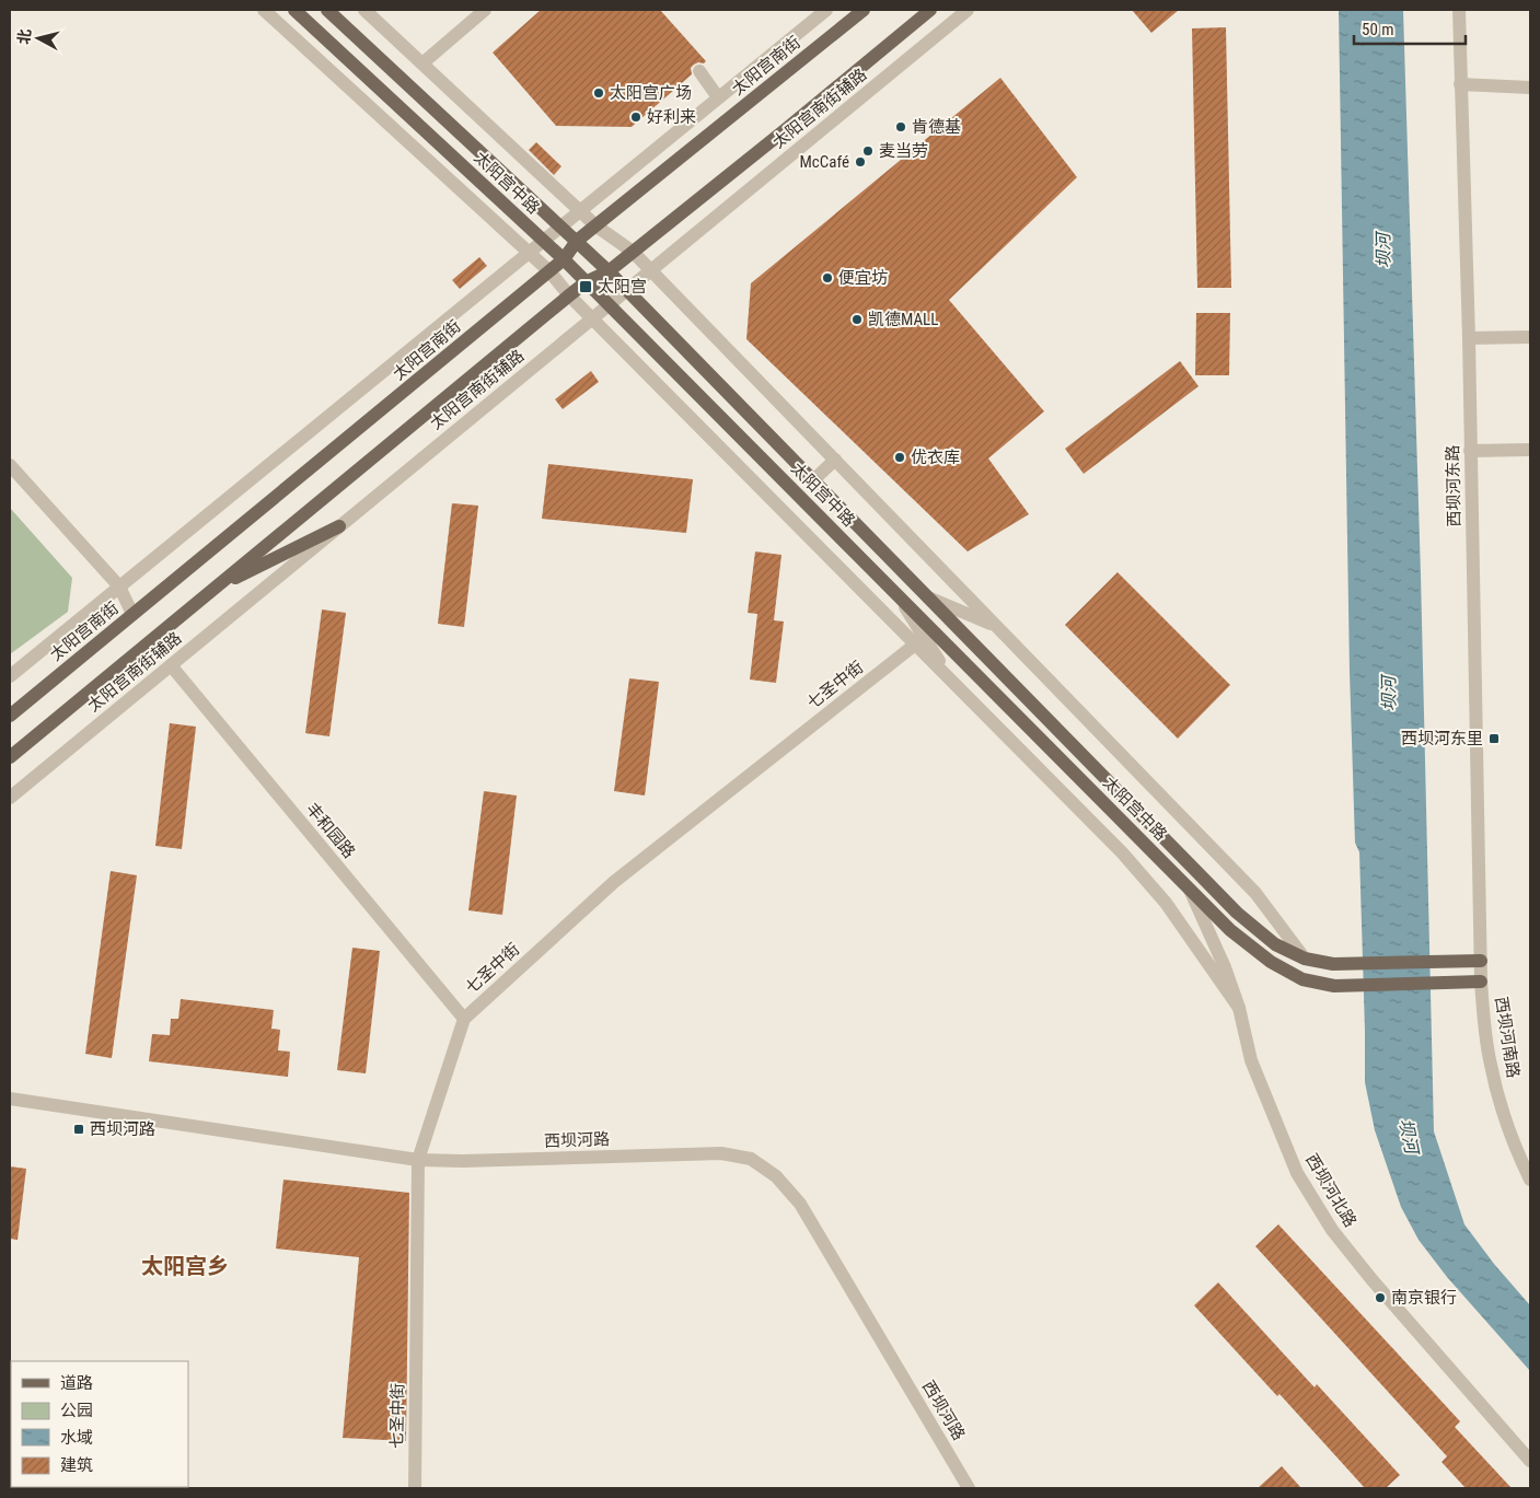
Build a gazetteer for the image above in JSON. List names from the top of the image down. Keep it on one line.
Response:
{"streets":{"main road":["太阳宫南街","太阳宫中路"],"street":["太阳宫南街辅路","西坝河东路","七圣中街","丰和园路","西坝河南路","西坝河路","西坝河北路"]},"crossings":[["太阳宫南街","太阳宫中路"],["太阳宫南街辅路","太阳宫中路"],["太阳宫南街辅路","丰和园路"],["太阳宫中路","西坝河东路"],["太阳宫中路","西坝河南路"],["太阳宫中路","西坝河北路"],["西坝河东路","西坝河南路"],["七圣中街","丰和园路"],["七圣中街","西坝河路"]],"districts":["太阳宫乡"],"water":["坝河"],"places":{"other":["太阳宫广场","好利来","肯德基","麦当劳","McCafé","便宜坊","凯德MALL","优衣库","南京银行"],"transit":["太阳宫","西坝河东里","西坝河路"]},"legend":["道路","公园","水域","建筑"],"scale_bar":"50 m","north":"left"}
